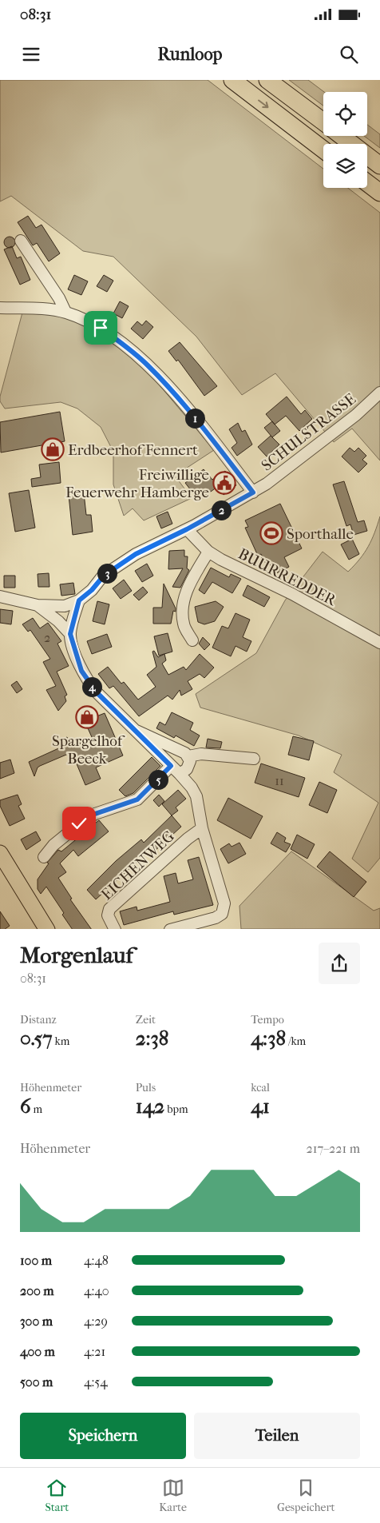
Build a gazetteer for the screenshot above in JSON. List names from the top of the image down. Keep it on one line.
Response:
{"streets":{"street":["SCHULSTRASSE","BUURREDDER","EICHENWEG"]},"crossings":[["SCHULSTRASSE","BUURREDDER"]],"places":{"shop":["Erdbeerhof Fennert","Spargelhof Beeck"],"public building":["Freiwillige Feuerwehr Hamberge"],"sports":["Sporthalle"]},"house_numbers":["2","11"],"page":{"status":"08:31","header":"Runloop","pins":["1","2","3","4","5"],"heading":["Morgenlauf","08:31"],"stats":[["Distanz","0.57 km"],["Zeit","2:38"],["Tempo","4:38 /km"],["Höhenmeter","6 m"],["Puls","142 bpm"],["kcal","41"]],"chart":["Höhenmeter","217–221 m"],"list":[{"name":"100 m","note":"4:48"},{"name":"200 m","note":"4:40"},{"name":"300 m","note":"4:29"},{"name":"400 m","note":"4:21"},{"name":"500 m","note":"4:54"}],"buttons":["Speichern","Teilen"],"tabs":["Start","Karte","Gespeichert"]}}
